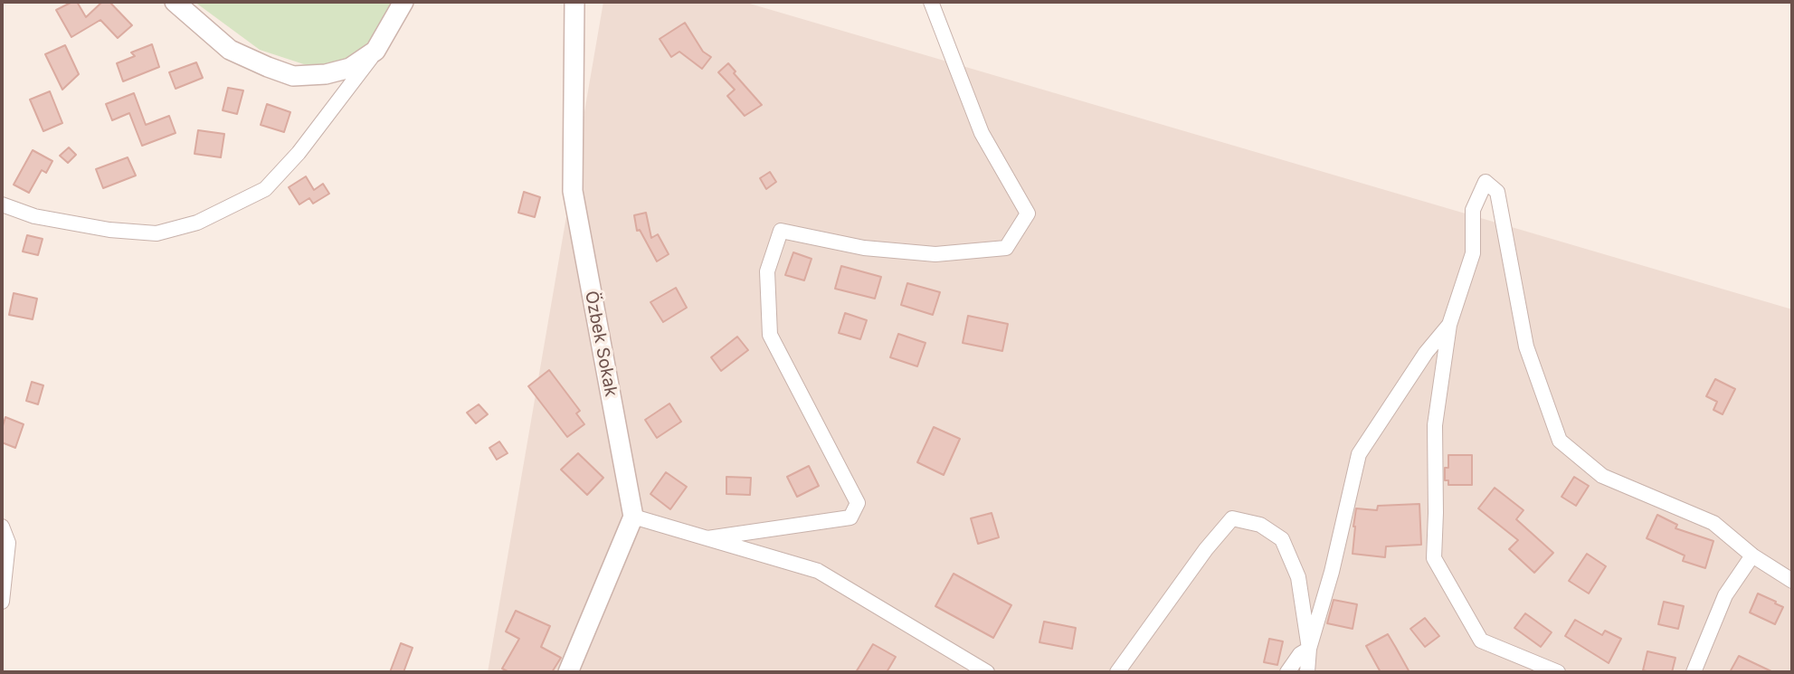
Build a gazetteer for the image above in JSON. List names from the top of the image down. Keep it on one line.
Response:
{"streets":{"street":["Özbek Sokak"]}}
